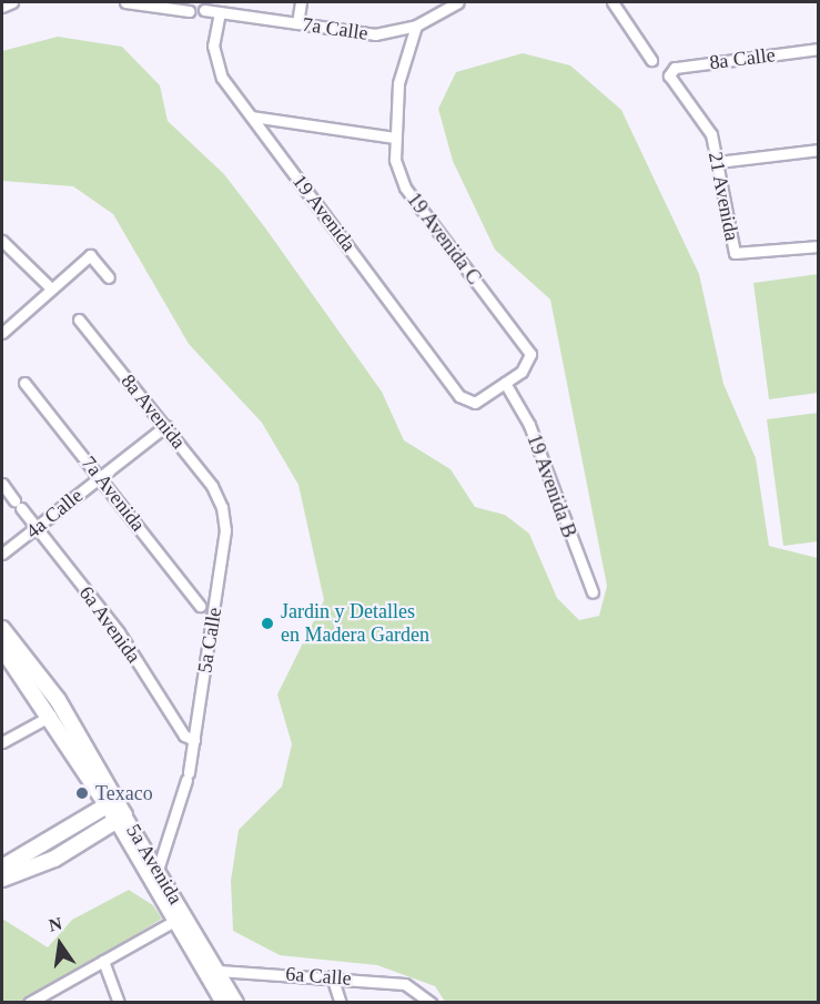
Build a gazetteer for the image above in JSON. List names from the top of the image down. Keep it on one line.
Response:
{"streets":{"main road":["5a Avenida"],"street":["7a Calle","8a Calle","21 Avenida","19 Avenida","19 Avenida C","8a Avenida","19 Avenida B","7a Avenida","4a Calle","6a Avenida","5a Calle","6a Calle"]},"crossings":[["7a Calle","19 Avenida"],["7a Calle","19 Avenida C"],["8a Calle","21 Avenida"],["19 Avenida","19 Avenida C"],["19 Avenida","19 Avenida B"],["19 Avenida C","19 Avenida B"],["8a Avenida","4a Calle"],["8a Avenida","5a Calle"],["7a Avenida","4a Calle"],["4a Calle","6a Avenida"],["6a Avenida","5a Calle"],["5a Calle","5a Avenida"],["5a Avenida","6a Calle"]],"places":["Jardin y Detalles en Madera Garden","Texaco"],"north":"top"}
